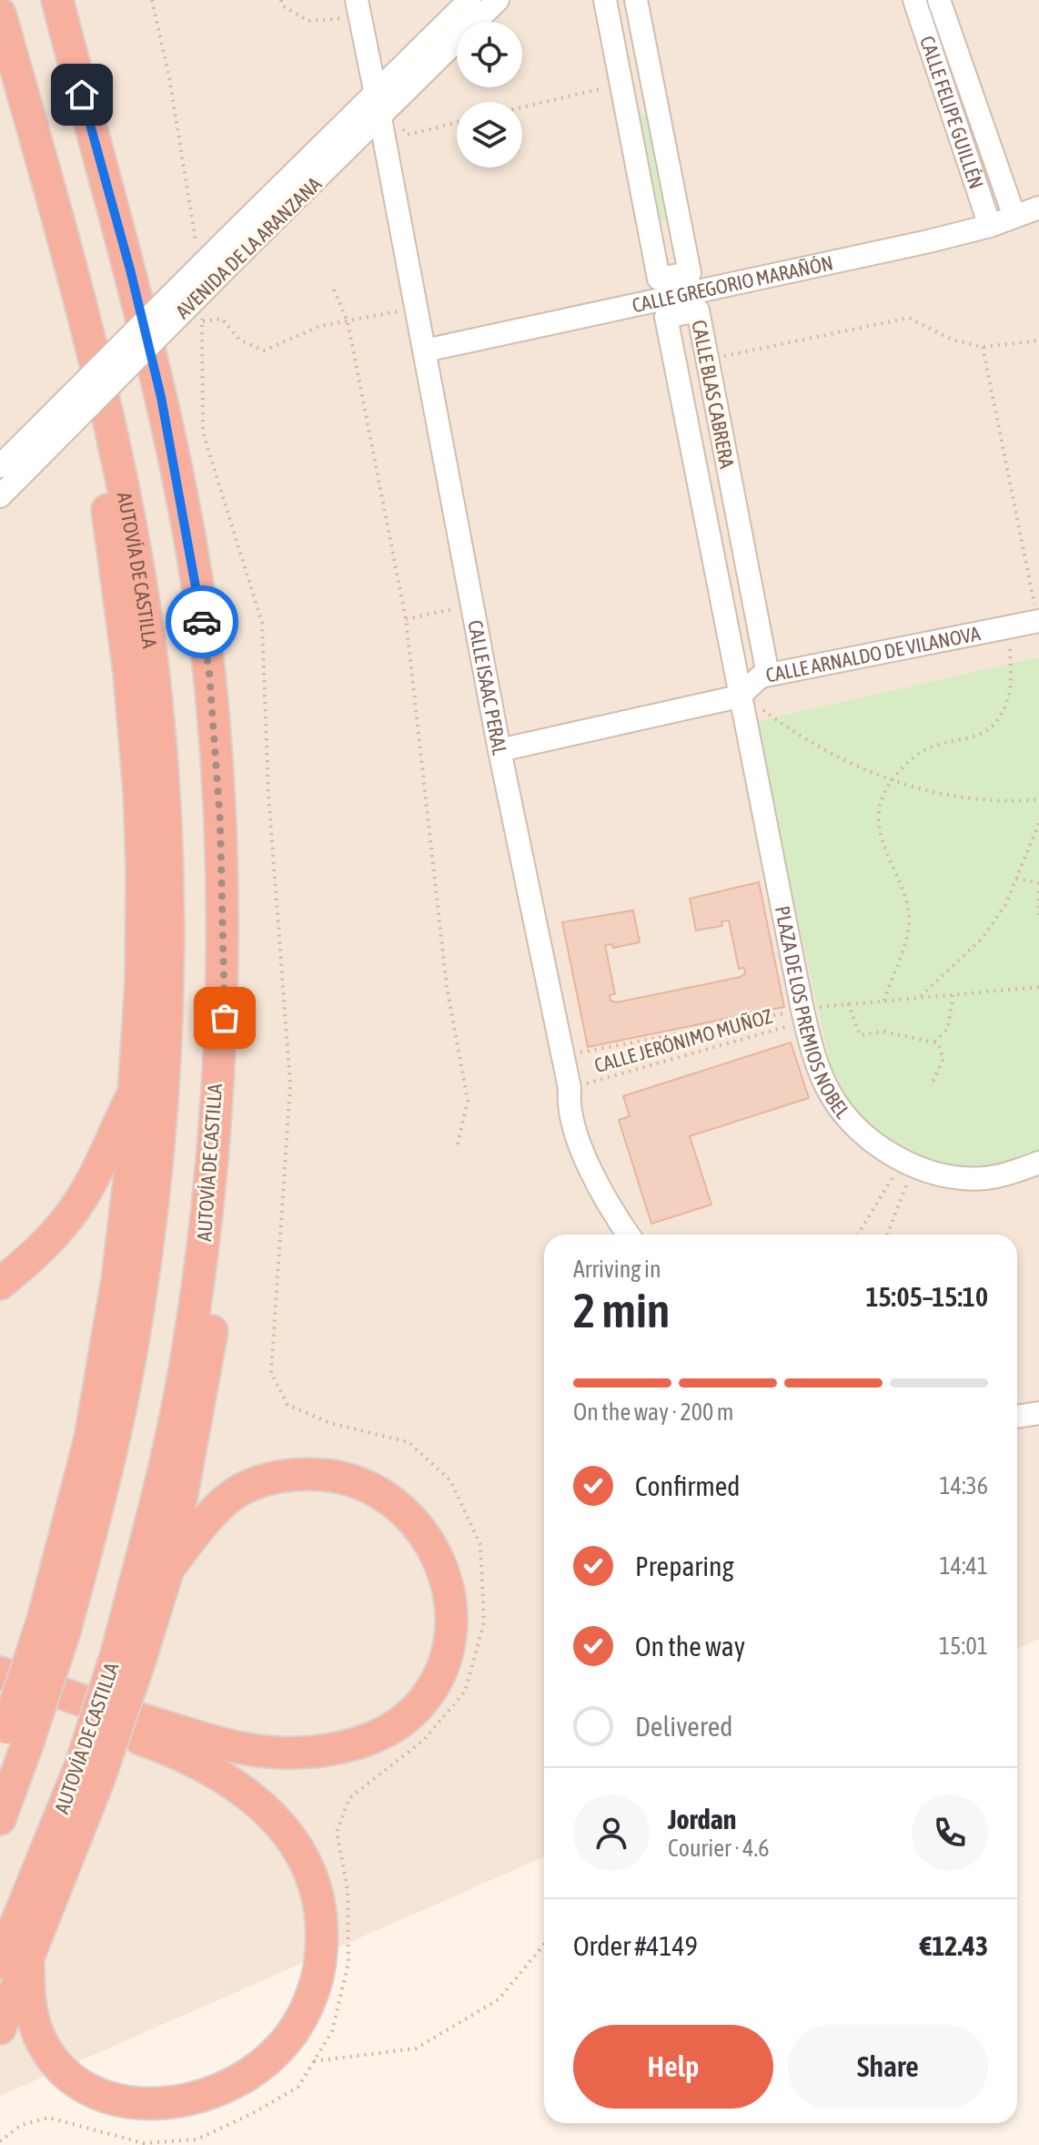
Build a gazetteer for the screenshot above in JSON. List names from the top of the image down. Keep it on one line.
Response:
{"streets":{"highway":["AUTOVÍA DE CASTILLA"],"street":["CALLE FELIPE GUILLÉN","AVENIDA DE LA ARANZANA","CALLE GREGORIO MARAÑÓN","CALLE BLAS CABRERA","CALLE ARNALDO DE VILANOVA","CALLE ISAAC PERAL","PLAZA DE LOS PREMIOS NOBEL"],"path":["CALLE JERÓNIMO MUÑOZ"]},"crossings":[["CALLE FELIPE GUILLÉN","CALLE GREGORIO MARAÑÓN"],["AVENIDA DE LA ARANZANA","CALLE ISAAC PERAL"],["CALLE GREGORIO MARAÑÓN","CALLE ISAAC PERAL"],["CALLE BLAS CABRERA","CALLE ARNALDO DE VILANOVA"],["CALLE BLAS CABRERA","PLAZA DE LOS PREMIOS NOBEL"],["CALLE ARNALDO DE VILANOVA","CALLE ISAAC PERAL"],["CALLE ARNALDO DE VILANOVA","PLAZA DE LOS PREMIOS NOBEL"],["CALLE ISAAC PERAL","CALLE JERÓNIMO MUÑOZ"],["PLAZA DE LOS PREMIOS NOBEL","CALLE JERÓNIMO MUÑOZ"]],"page":{"heading":["2 min","Arriving in","15:05–15:10"],"panel":["Jordan","Courier · 4.6","Order #4149","€12.43"],"bar":"On the way · 200 m","list":[["Confirmed","14:36"],["Preparing","14:41"],["On the way","15:01"],"Delivered"],"buttons":["Help","Share"]}}
